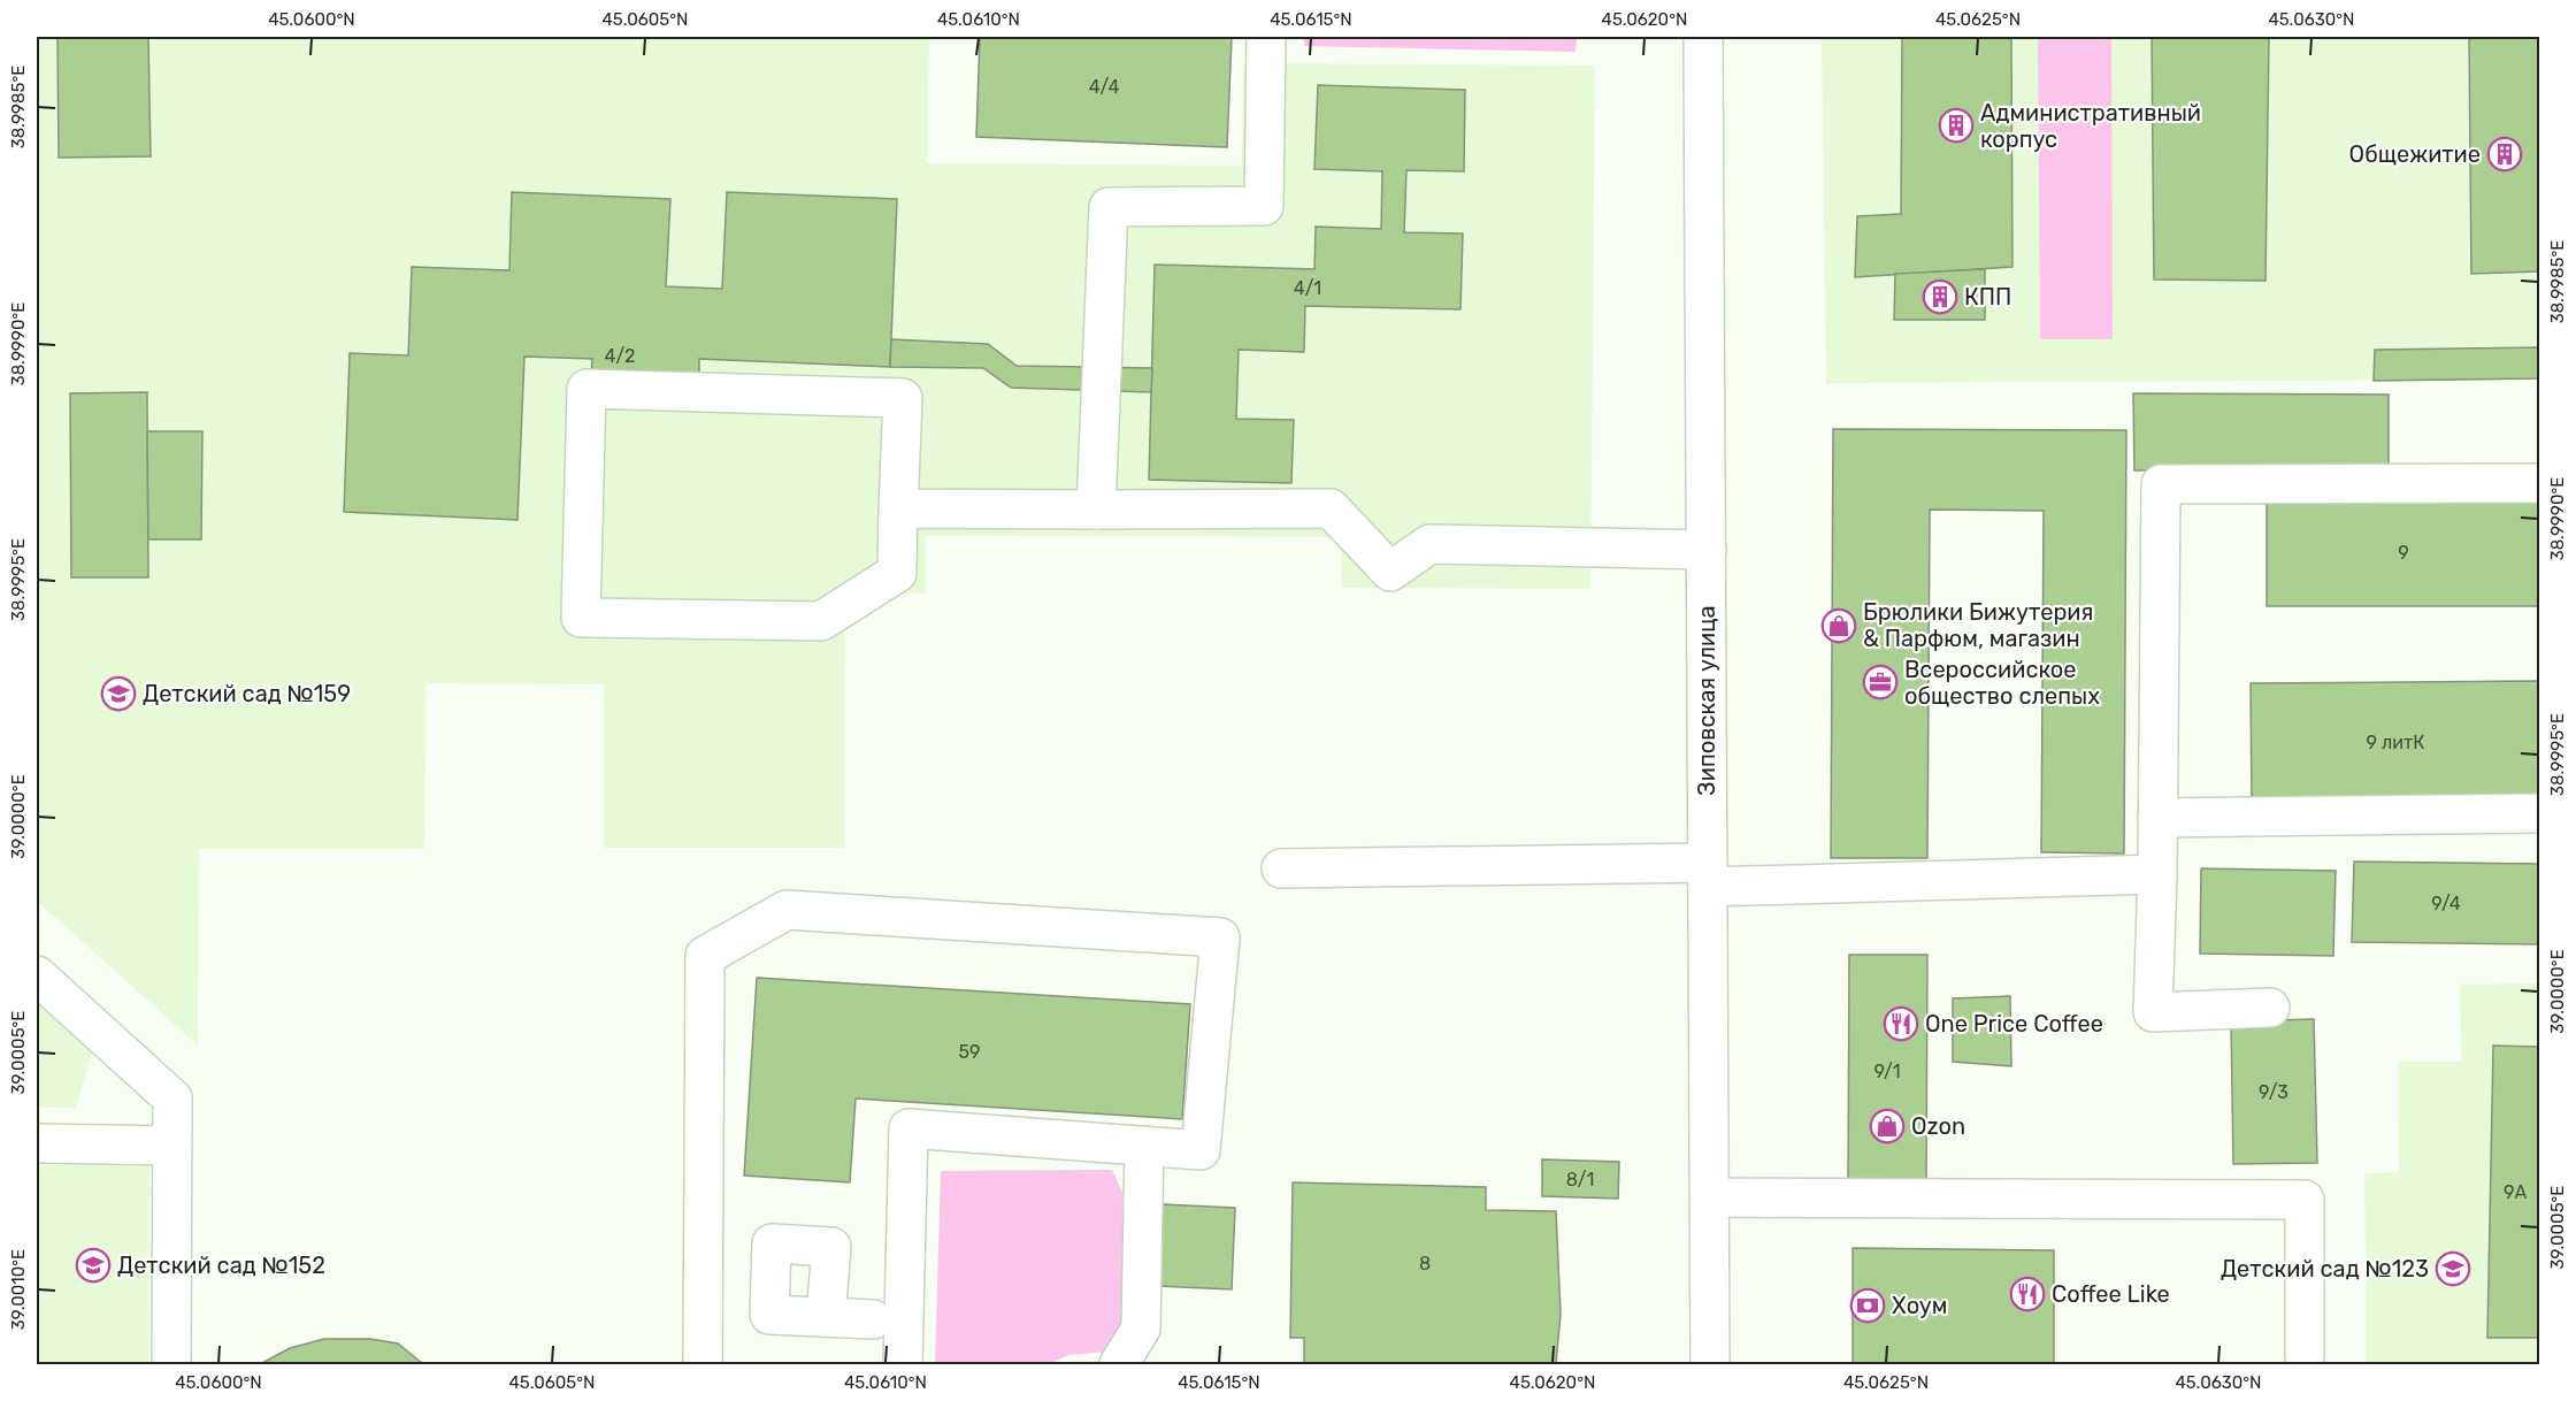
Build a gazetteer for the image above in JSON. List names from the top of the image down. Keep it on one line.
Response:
{"streets":{"street":["Зиповская улица"]},"places":{"building":["Административный корпус","Общежитие","КПП"],"shop":["Брюлики Бижутерия & Парфюм, магазин","Ozon"],"office":["Всероссийское общество слепых"],"school or university":["Детский сад №159","Детский сад №152","Детский сад №123"],"restaurant":["One Price Coffee","Coffee Like"],"bank":["Хоум"]},"house_numbers":["4/4","4/1","4/2","9","9 литК","9/4","59","9/1","9/3","8/1","9А","8"],"coordinates":["45.0600°N","45.0605°N","45.0610°N","45.0615°N","45.0620°N","45.0625°N","45.0630°N","38.9985°E","38.9990°E","38.9995°E","39.0000°E","39.0005°E","39.0010°E"]}
